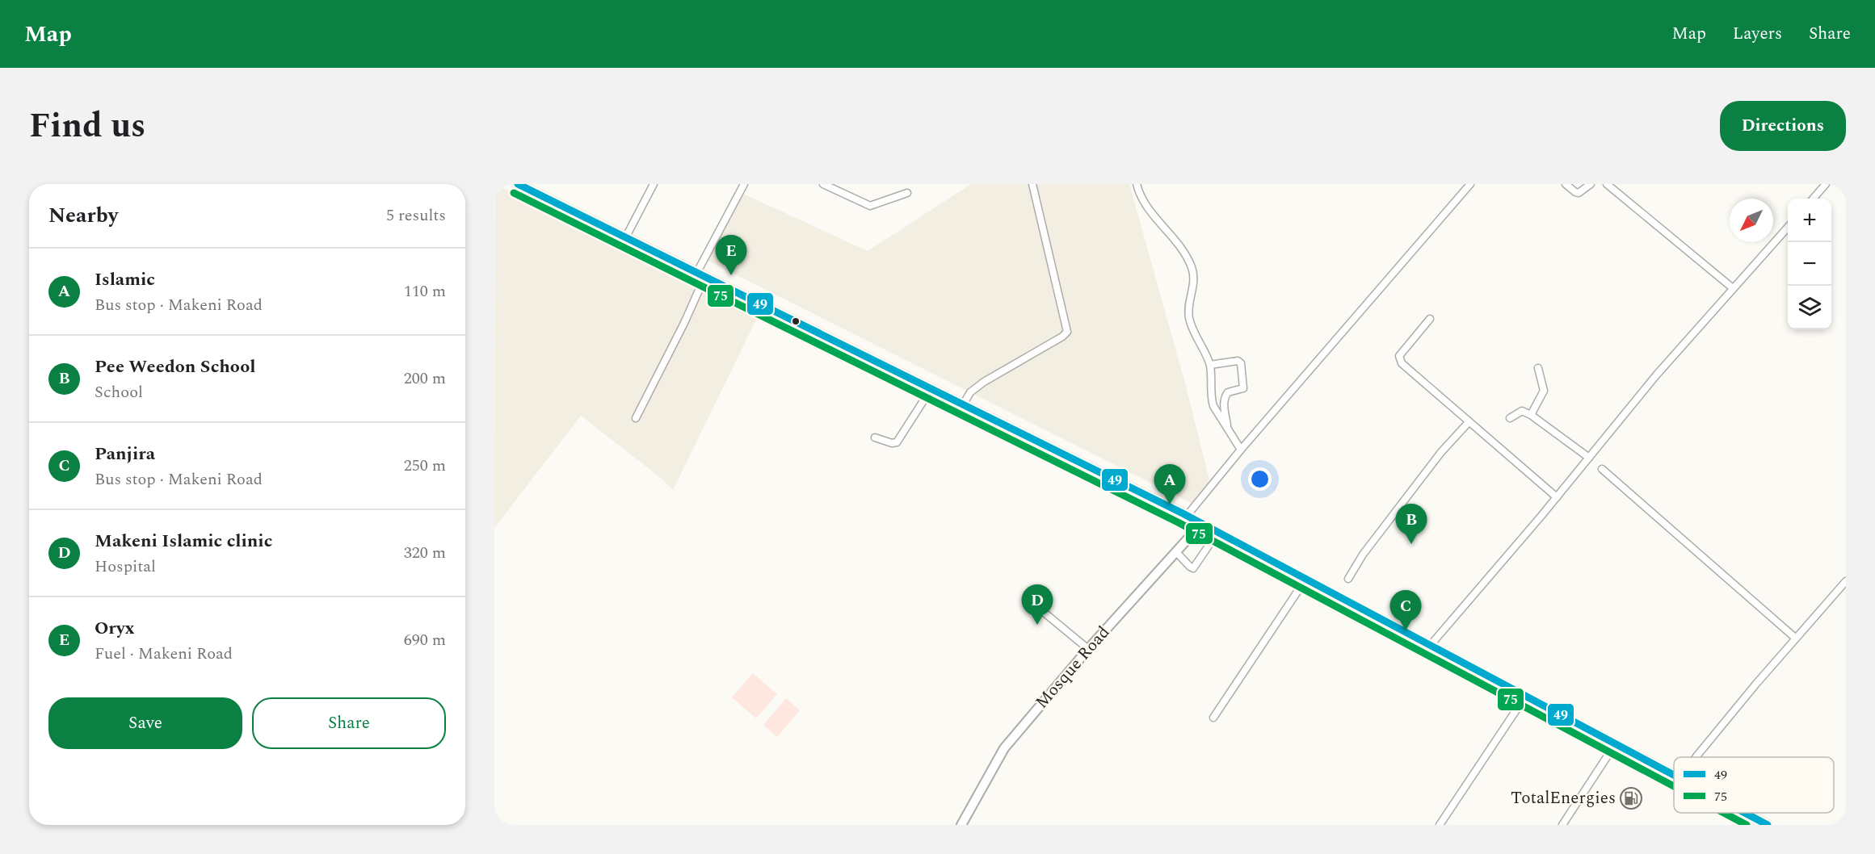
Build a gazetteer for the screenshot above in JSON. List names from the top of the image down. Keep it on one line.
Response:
{"streets":{"main road":["Mosque Road"]},"places":{"fuel station":["TotalEnergies"]},"lines":["transit line 49","transit line 75"],"legend":["49","75"],"north":"bottom left","page":{"header":"Map","nav":["Map","Layers","Share"],"title":"Find us","buttons":["Directions",["Save","Share"]],"heading":["Nearby","5 results"],"map_buttons":["+","−"],"pins":["E","A","B","D","C"],"list":[{"mark":"A","name":"Islamic","note":"Bus stop · Makeni Road","value":"110 m"},{"mark":"B","name":"Pee Weedon School","note":"School","value":"200 m"},{"mark":"C","name":"Panjira","note":"Bus stop · Makeni Road","value":"250 m"},{"mark":"D","name":"Makeni Islamic clinic","note":"Hospital","value":"320 m"},{"mark":"E","name":"Oryx","note":"Fuel · Makeni Road","value":"690 m"}]}}
